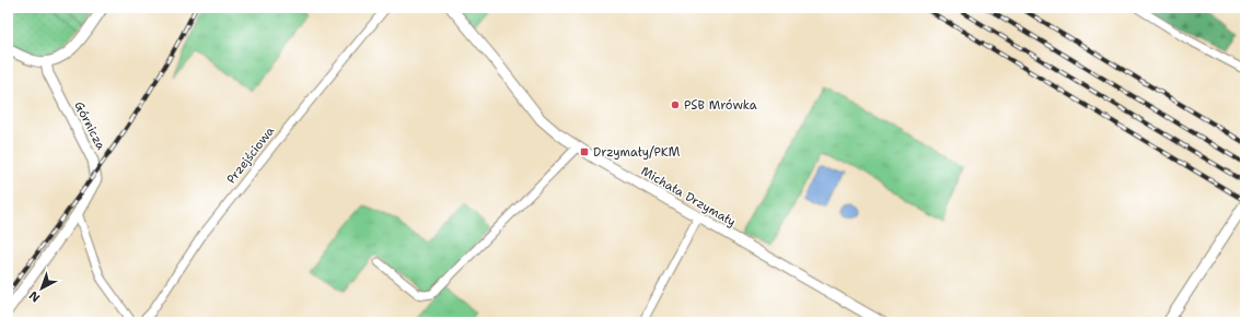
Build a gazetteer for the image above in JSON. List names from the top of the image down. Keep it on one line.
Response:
{"streets":{"street":["Górnicza","Przejściowa","Michała Drzymały"]},"places":{"other":["PSB Mrówka"],"transit":["Drzymały/PKM"]},"north":"bottom left"}
